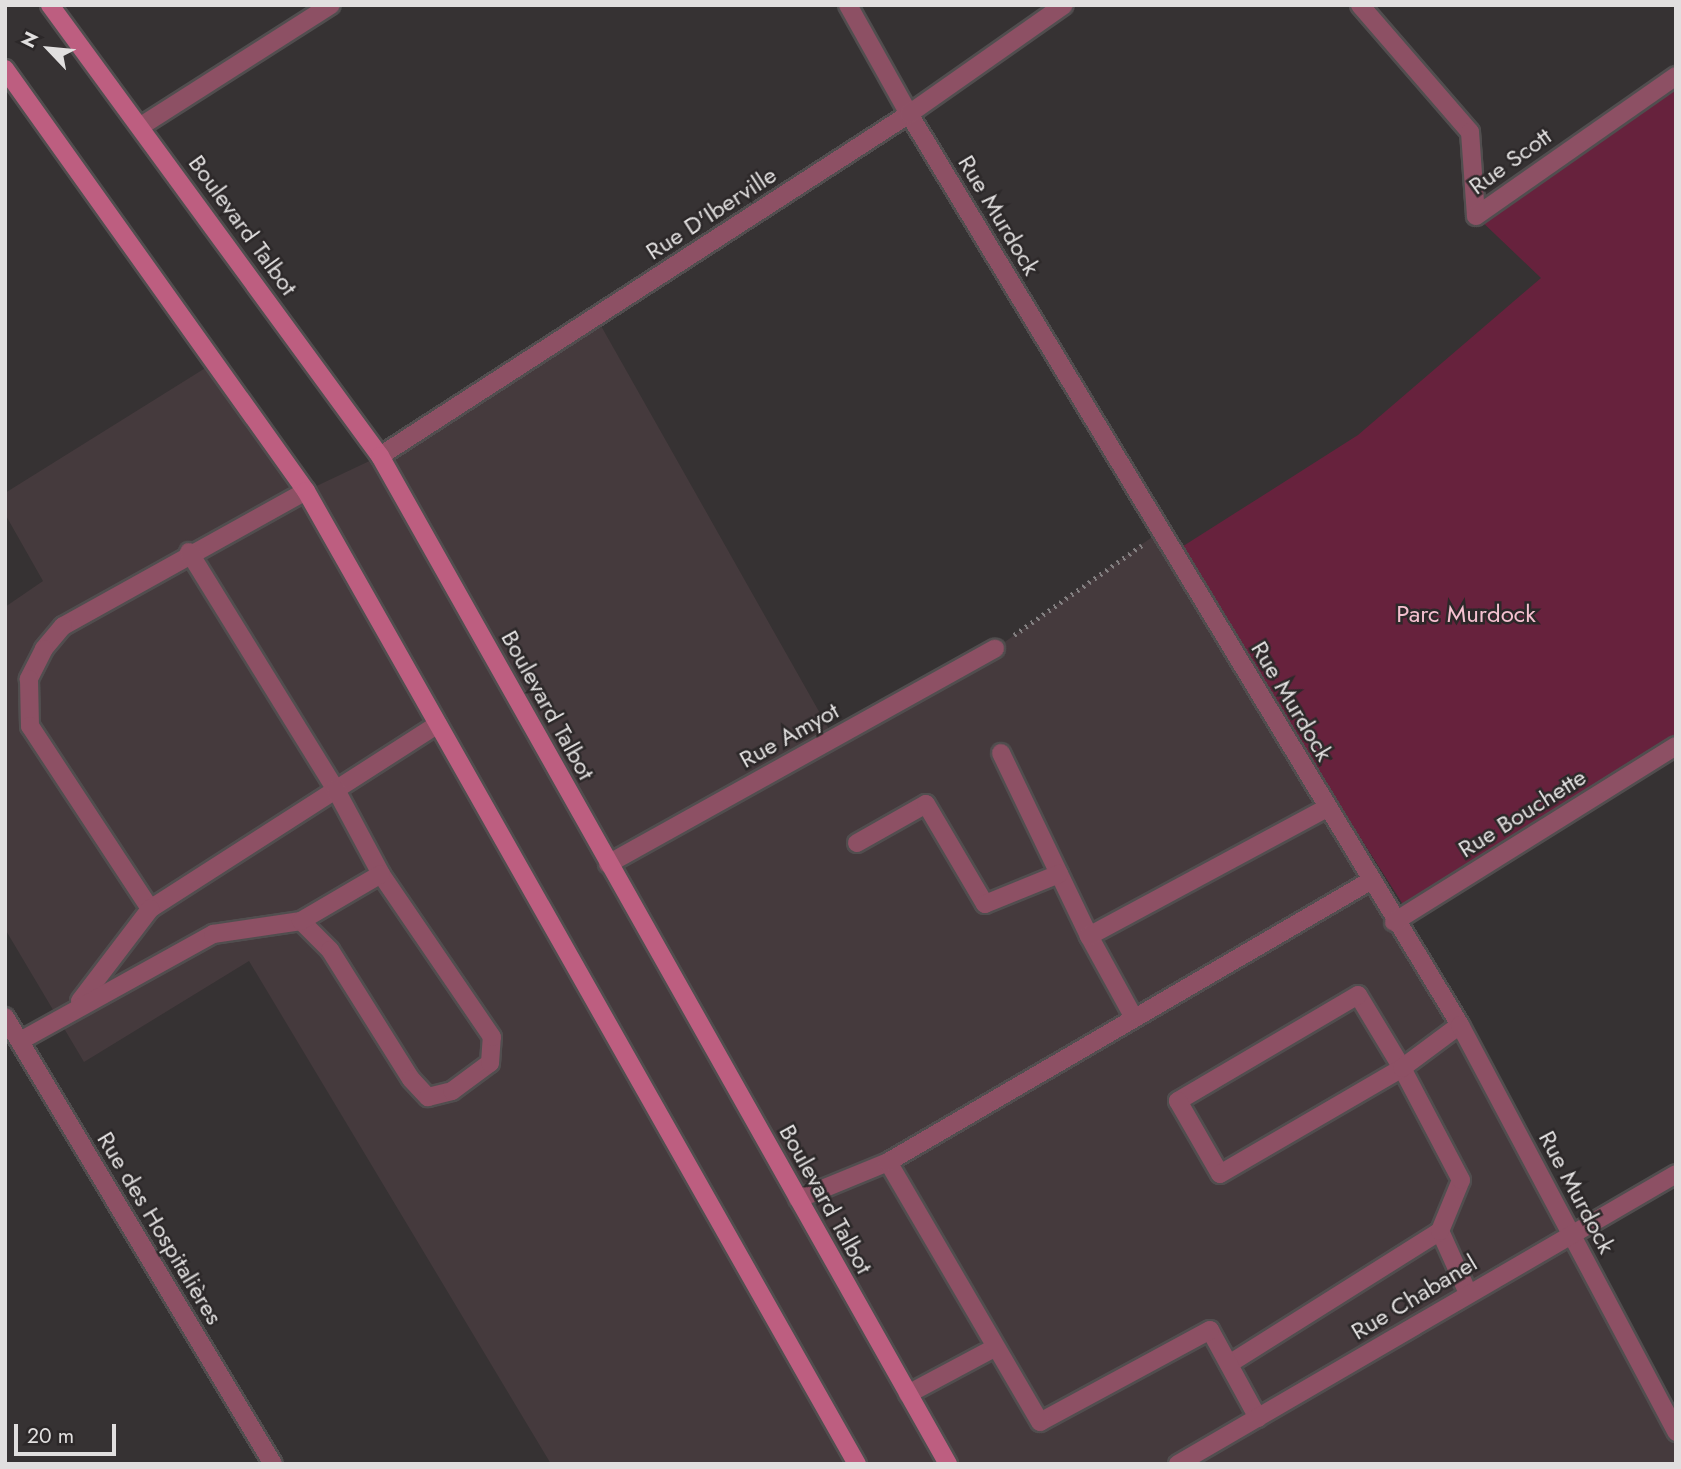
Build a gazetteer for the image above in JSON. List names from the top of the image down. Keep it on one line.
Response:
{"streets":{"main road":["Boulevard Talbot"],"street":["Rue Scott","Rue D'Iberville","Rue Murdock","Rue Amyot","Rue Bouchette","Rue des Hospitalières","Rue Chabanel"]},"crossings":[["Rue D'Iberville","Rue Murdock"],["Rue D'Iberville","Boulevard Talbot"],["Rue Murdock","Rue Bouchette"],["Rue Murdock","Rue Chabanel"],["Boulevard Talbot","Rue Amyot"]],"parks":["Parc Murdock"],"scale_bar":"20 m","north":"top left"}
